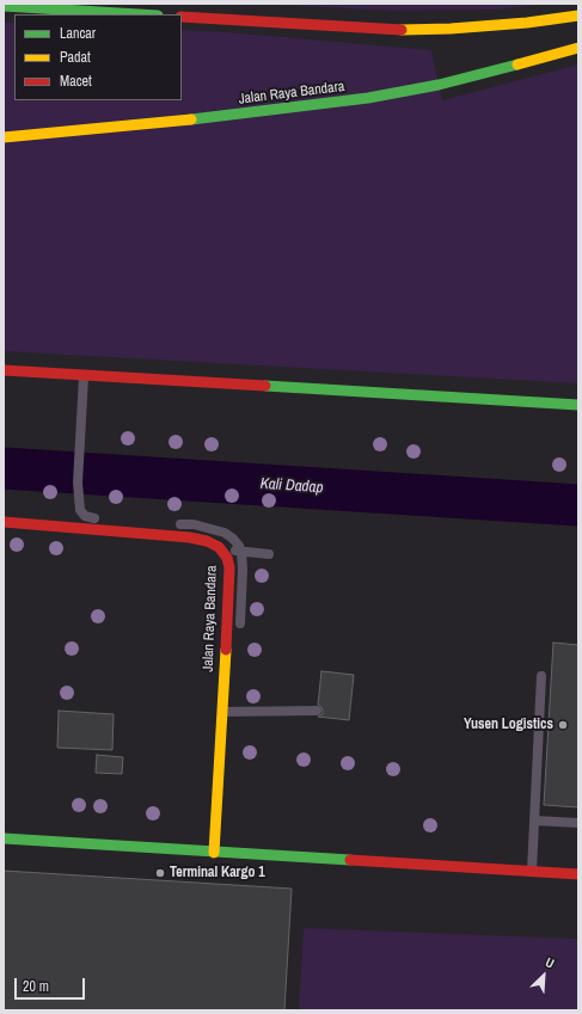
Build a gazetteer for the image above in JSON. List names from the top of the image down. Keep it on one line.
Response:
{"streets":{"street":["Jalan Raya Bandara"]},"water":["Kali Dadap"],"places":["Yusen Logistics","Terminal Kargo 1"],"legend":["Lancar","Padat","Macet"],"scale_bar":"20 m","north":"top right"}
